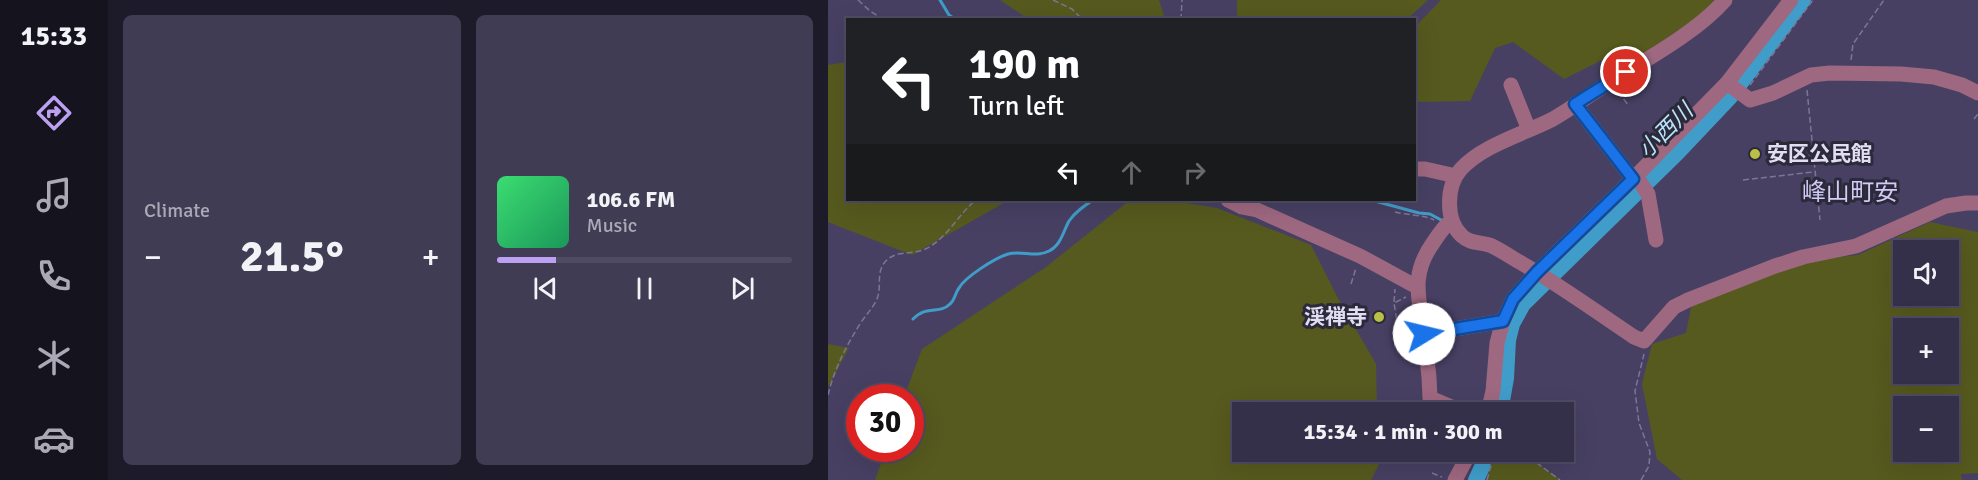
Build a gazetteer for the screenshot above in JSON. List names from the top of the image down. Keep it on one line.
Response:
{"districts":["峰山町安"],"water":["小西川"],"places":["安区公民館","渓禅寺"],"page":{"tabs":"15:33","tile":"Climate","turn":["190 m","Turn left"],"song":["106.6 FM","Music"],"heat":["−","21.5°","+"],"map_buttons":["+","−"],"limit":"30","trip":"15:34 · 1 min · 300 m"}}
